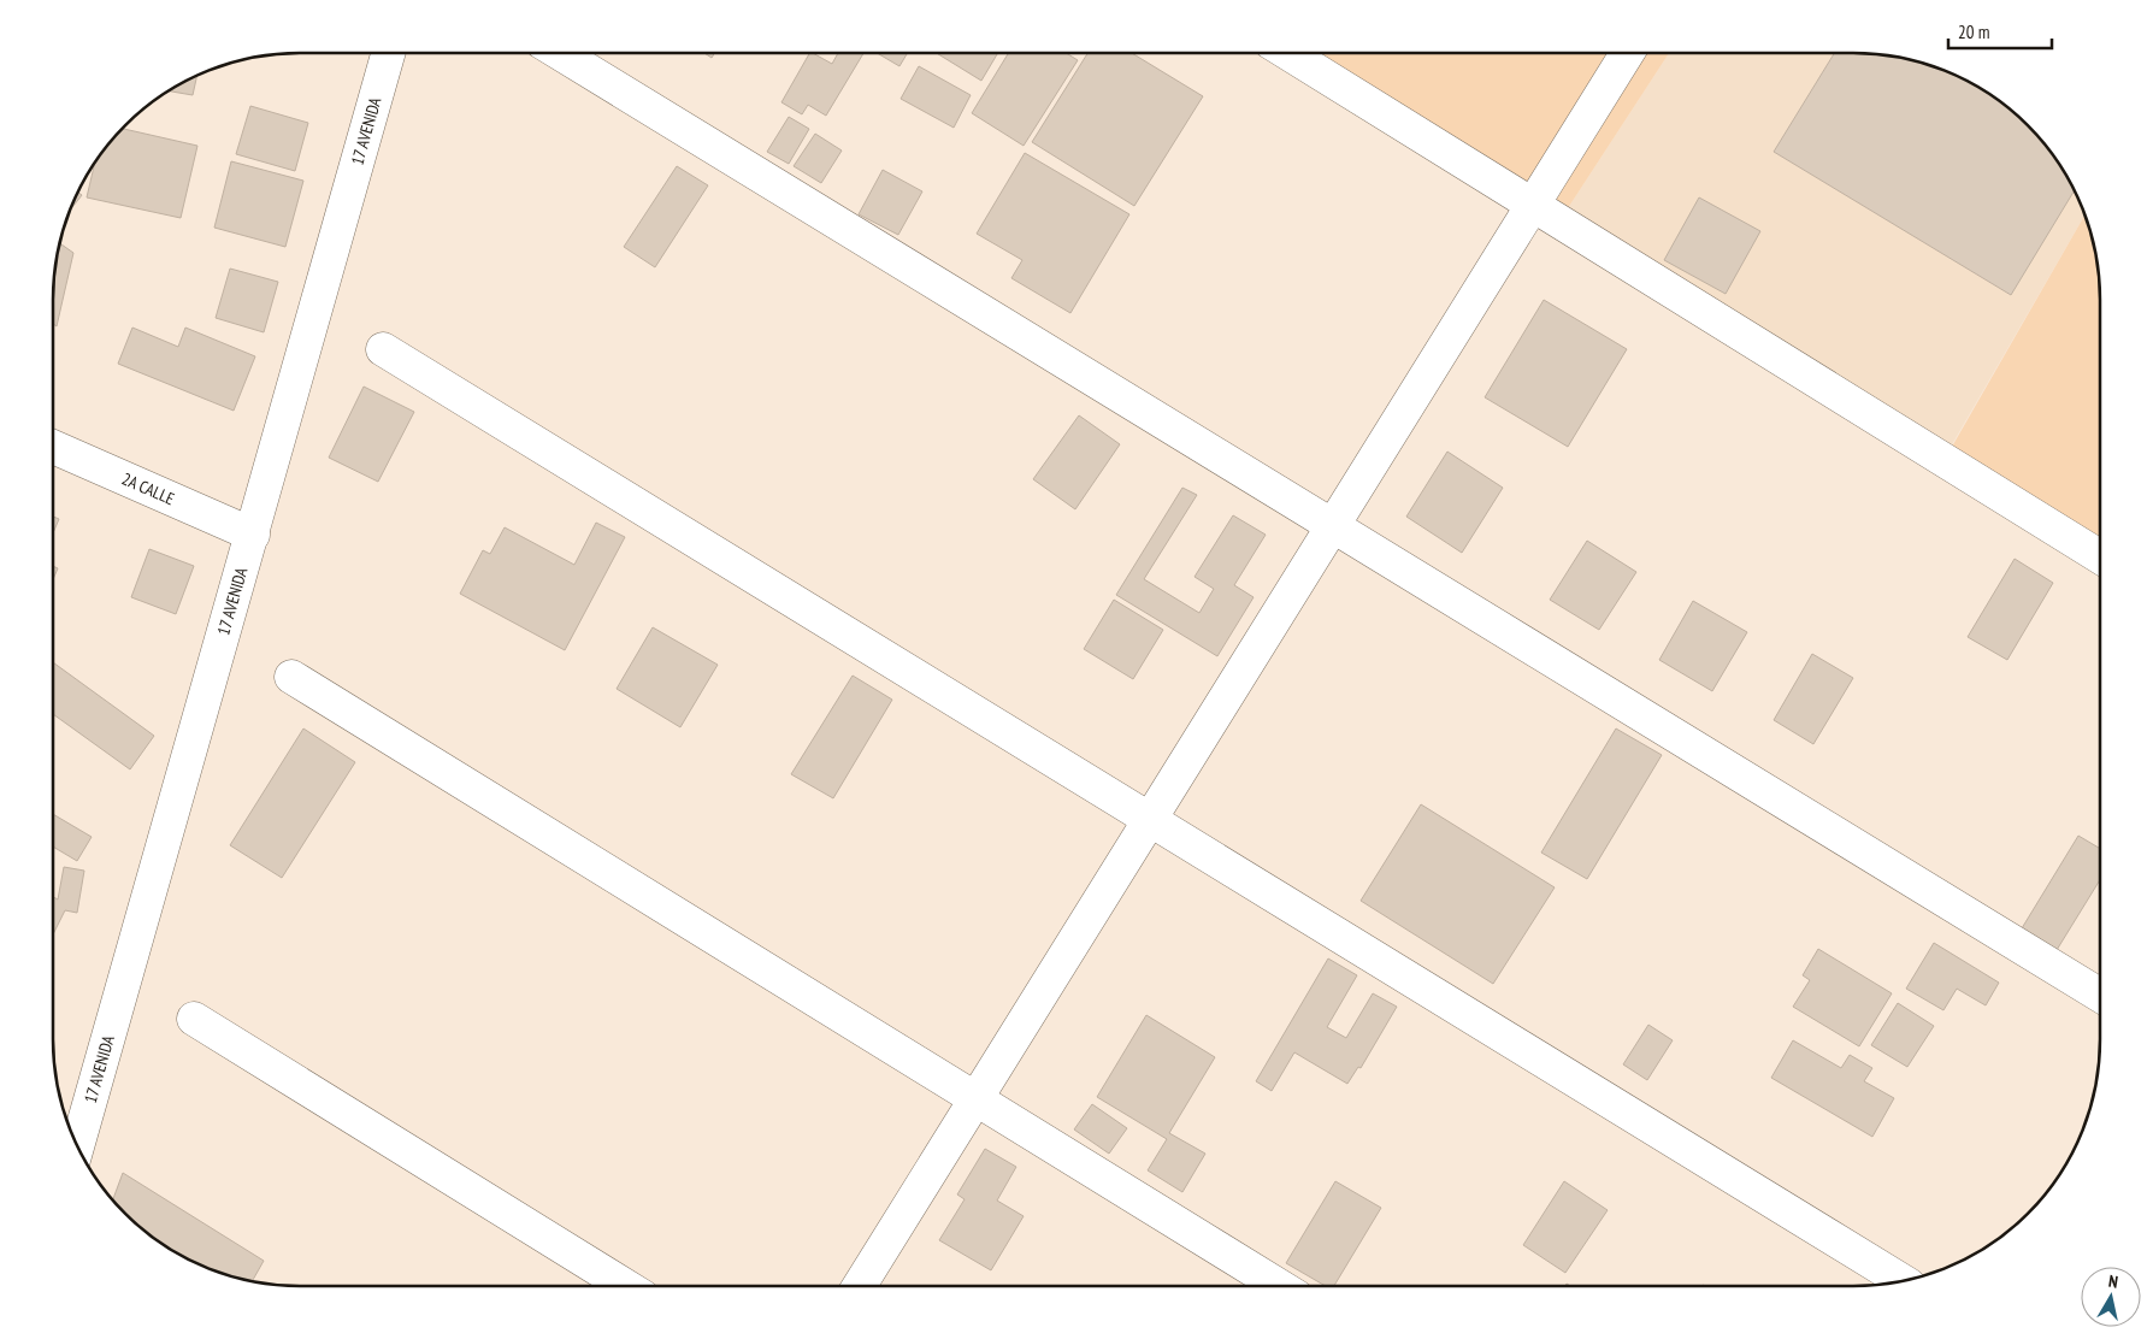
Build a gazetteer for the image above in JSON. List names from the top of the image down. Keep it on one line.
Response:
{"streets":{"street":["17 AVENIDA","2A CALLE"]},"crossings":[["17 AVENIDA","2A CALLE"]],"scale_bar":"20 m","north":"top"}
